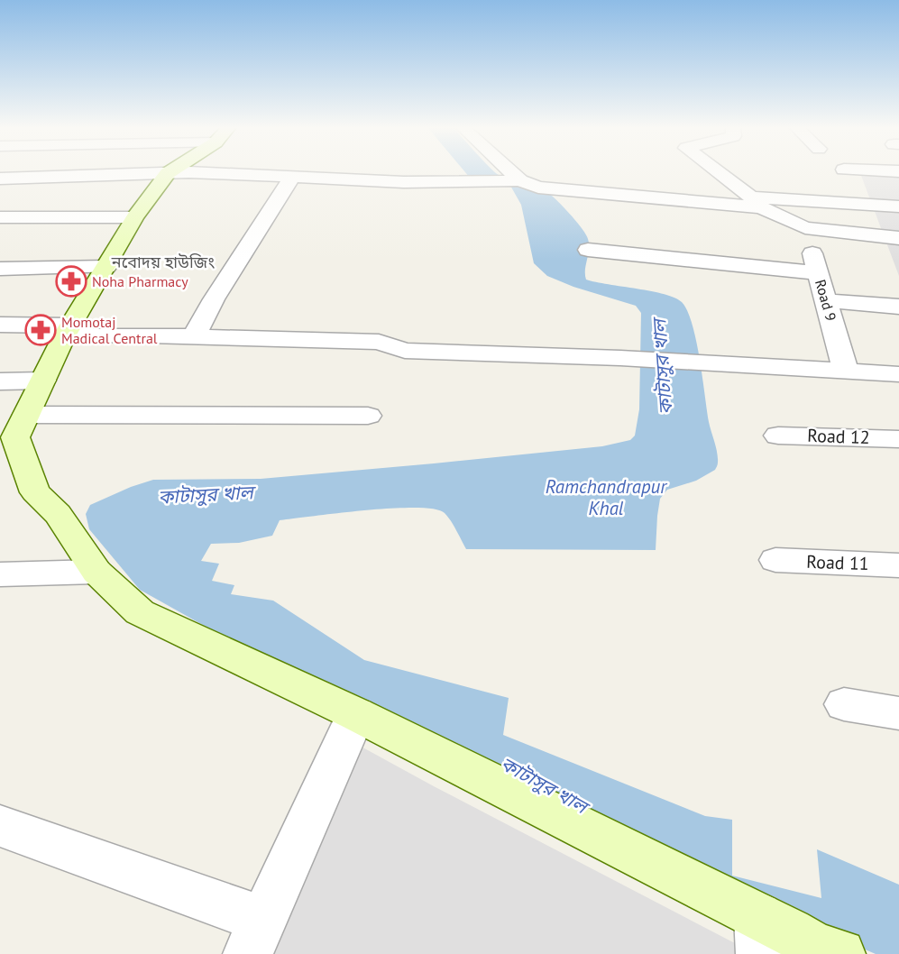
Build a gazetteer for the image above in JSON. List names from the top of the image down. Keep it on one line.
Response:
{"streets":{"street":["Road 9","Road 12","Road 11"]},"districts":["নবোদয় হাউজিং"],"water":["কাটাসুর খাল","Ramchandrapur Khal"],"places":{"pharmacy":["Noha Pharmacy","Momotaj Madical Central"]}}
